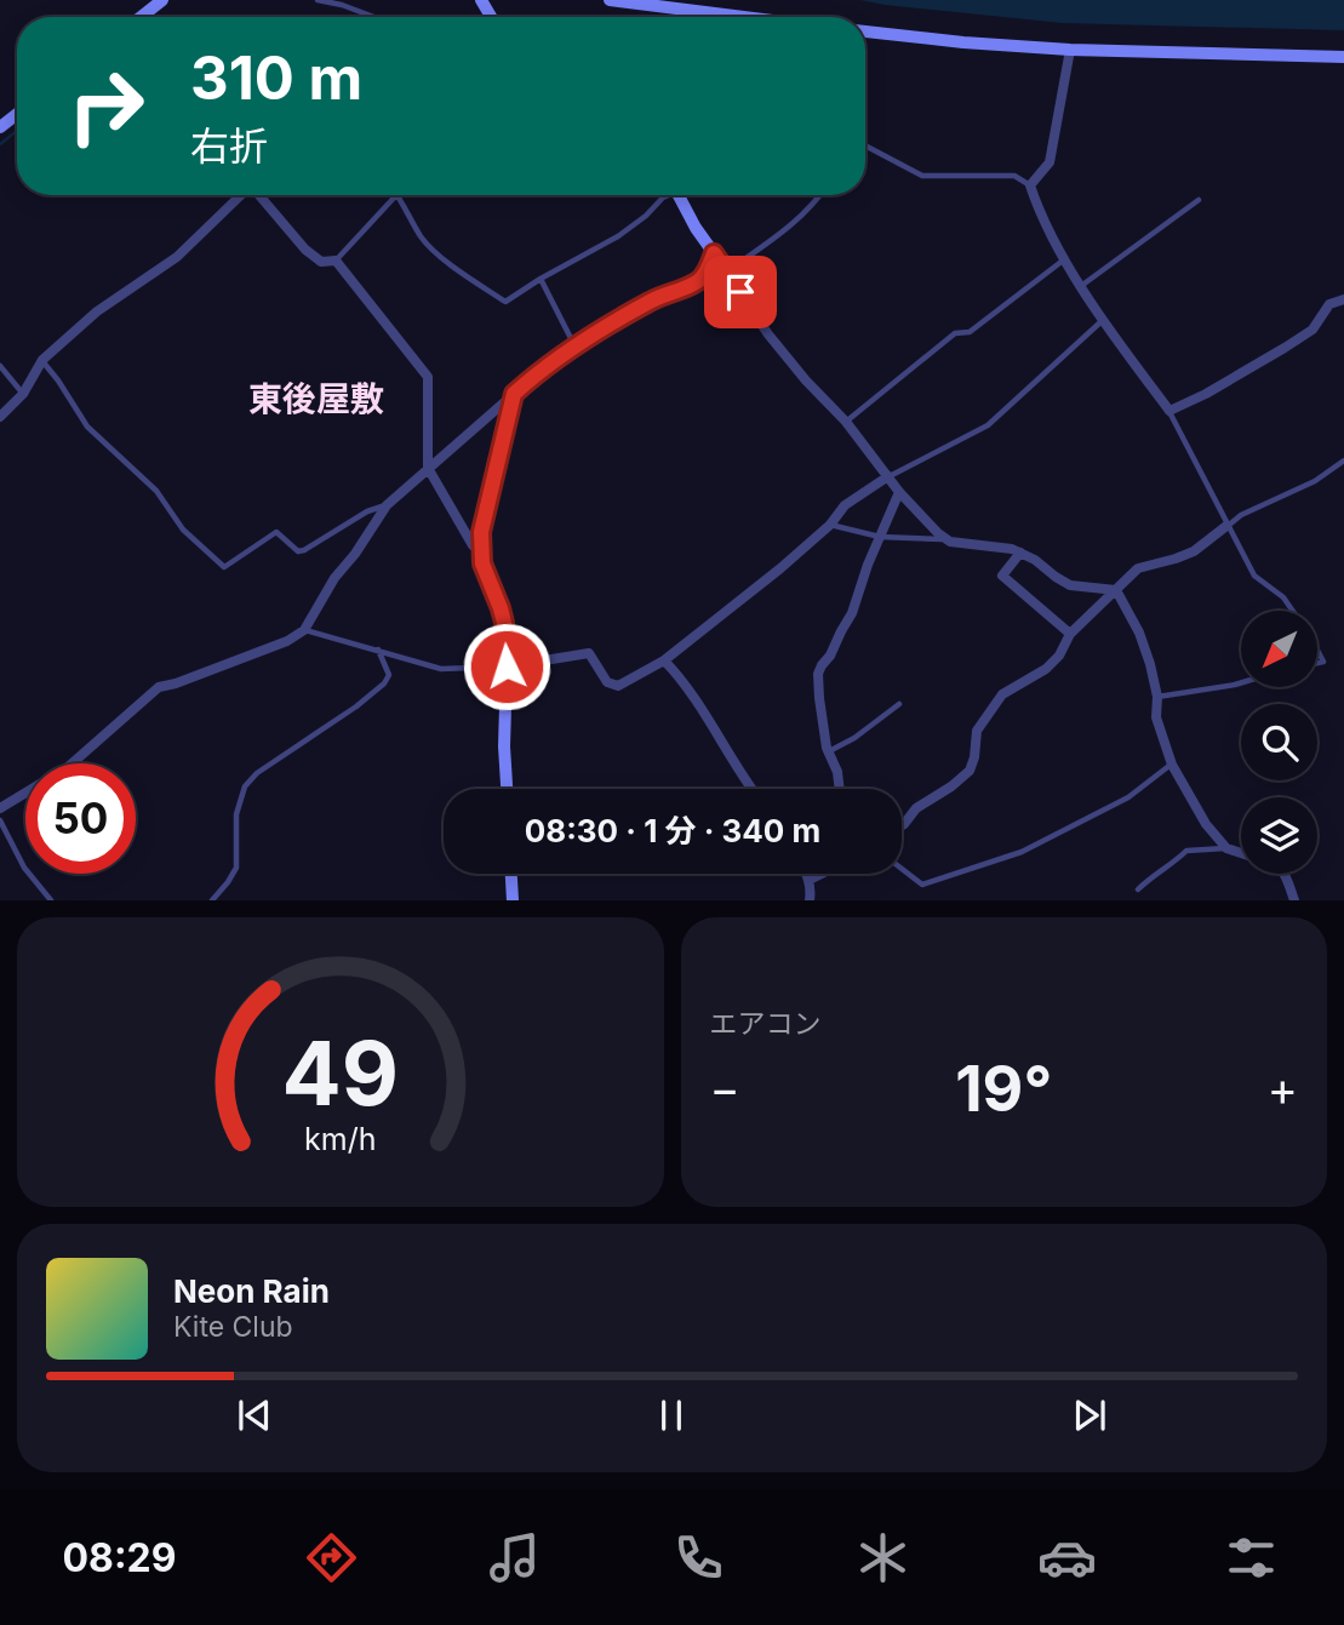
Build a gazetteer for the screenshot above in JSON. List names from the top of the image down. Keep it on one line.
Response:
{"districts":["東後屋敷"],"north":"bottom left","page":{"turn":["310 m","右折"],"limit":"50","trip":"08:30 · 1 分 · 340 m","tile":"エアコン","heat":["−","19°","+"],"song":["Neon Rain","Kite Club"],"tabs":"08:29","gauge":["49","km/h"]}}
